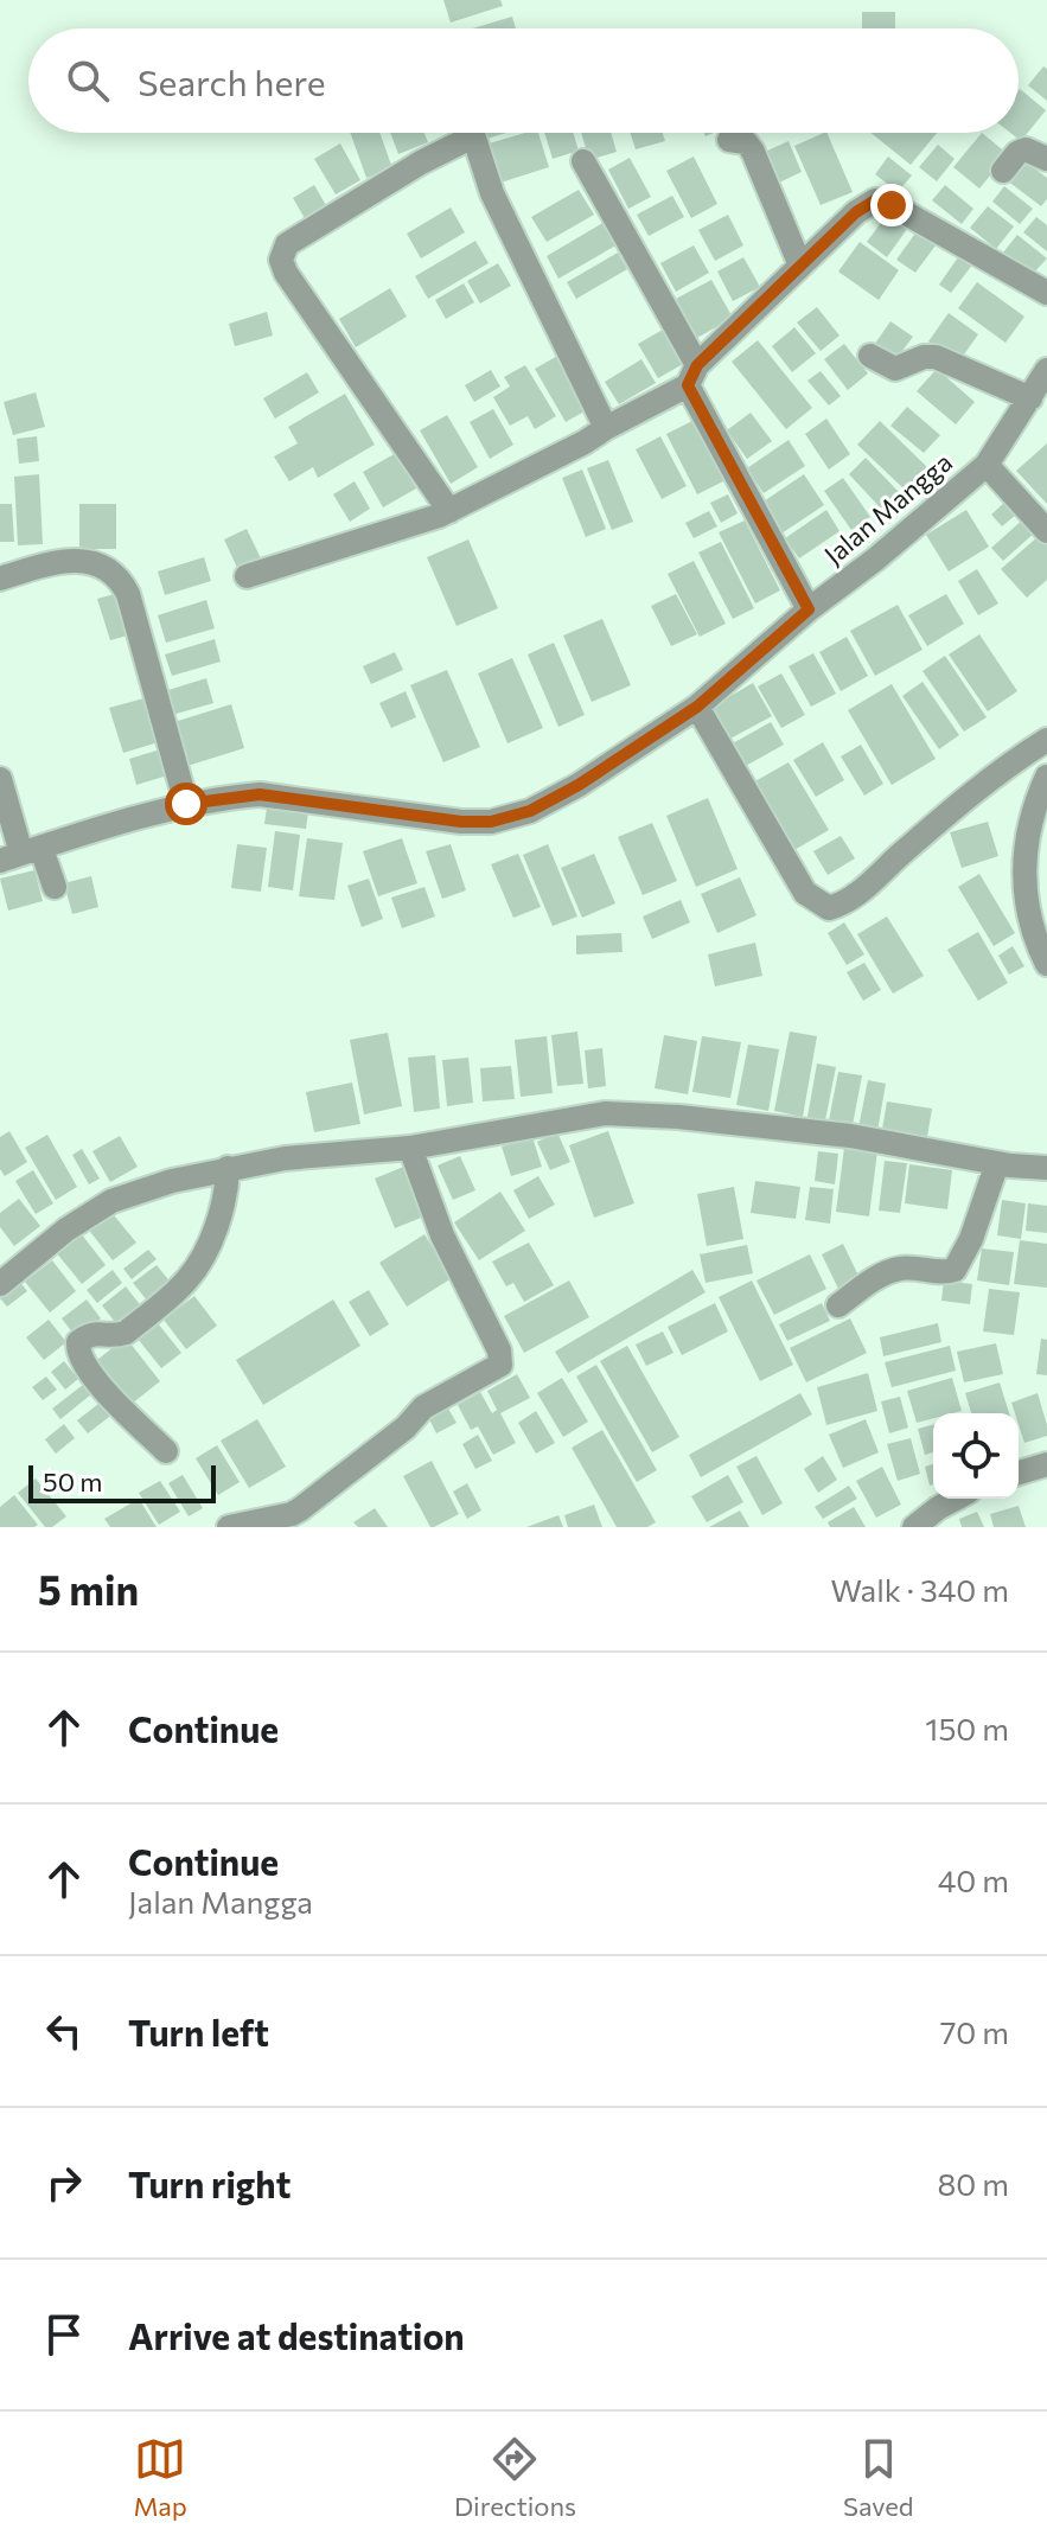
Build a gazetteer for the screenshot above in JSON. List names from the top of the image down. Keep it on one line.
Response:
{"streets":{"street":["Jalan Mangga"]},"scale_bar":"50 m","page":{"search":"Search here","scale":"50 m","heading":["5 min","Walk · 340 m"],"list":[["Continue","150 m"],["Continue","Jalan Mangga","40 m"],["Turn left","70 m"],["Turn right","80 m"],"Arrive at destination"],"nav":["Map","Directions","Saved"]}}
